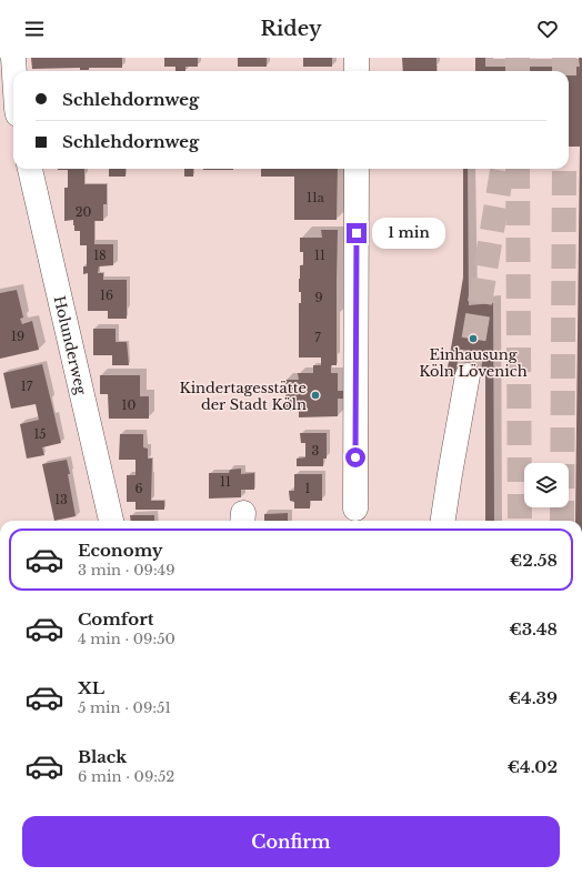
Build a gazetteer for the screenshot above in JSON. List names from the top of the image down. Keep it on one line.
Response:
{"streets":{"main road":["Holunderweg"]},"places":["Einhausung Köln Lövenich","Kindertagesstätte der Stadt Köln"],"house_numbers":["11a","20","18","11","16","9","19","7","17","10","15","3","11","6","1","13"],"page":{"header":"Ridey","banner":["Schlehdornweg","Schlehdornweg"],"bubble":"1 min","list":[{"name":"Economy","note":"3 min · 09:49","value":"€2.58"},{"name":"Comfort","note":"4 min · 09:50","value":"€3.48"},{"name":"XL","note":"5 min · 09:51","value":"€4.39"},{"name":"Black","note":"6 min · 09:52","value":"€4.02"}],"buttons":"Confirm"}}
